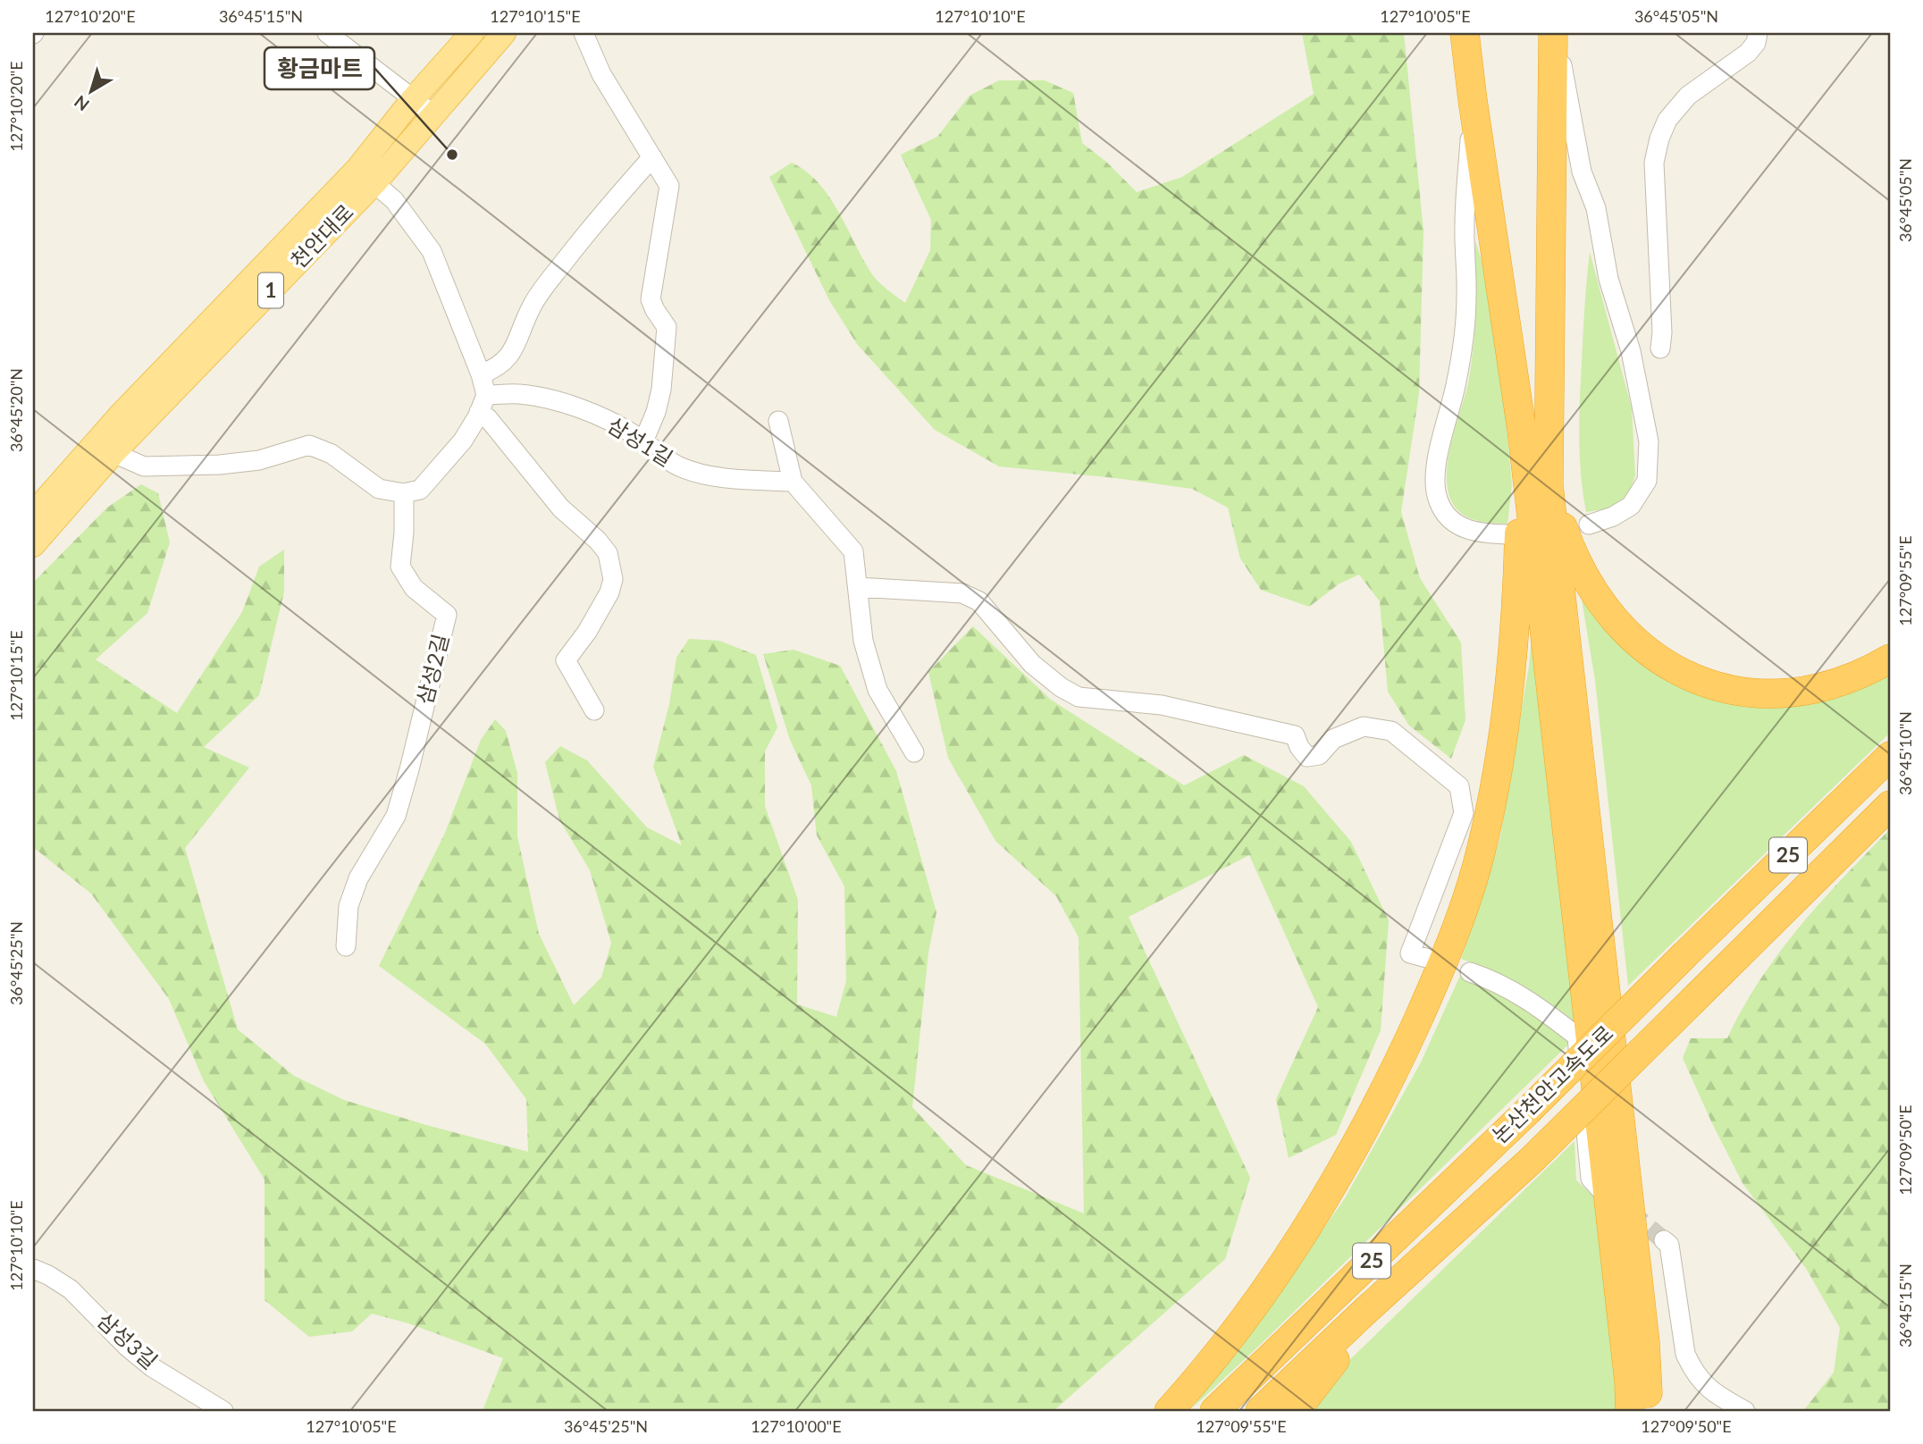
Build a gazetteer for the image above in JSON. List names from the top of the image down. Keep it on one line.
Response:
{"streets":{"highway":["25","논산천안고속도로"],"main road":["천안대로","1"],"lane":["삼성1길","삼성2길","삼성3길"]},"places":["황금마트"],"north":"bottom left","coordinates":["127°10'20\"E","36°45'15\"N","127°10'15\"E","127°10'10\"E","127°10'05\"E","36°45'05\"N","36°45'20\"N","127°09'55\"E","36°45'10\"N","36°45'25\"N","127°09'50\"E","127°10'00\"E"]}
